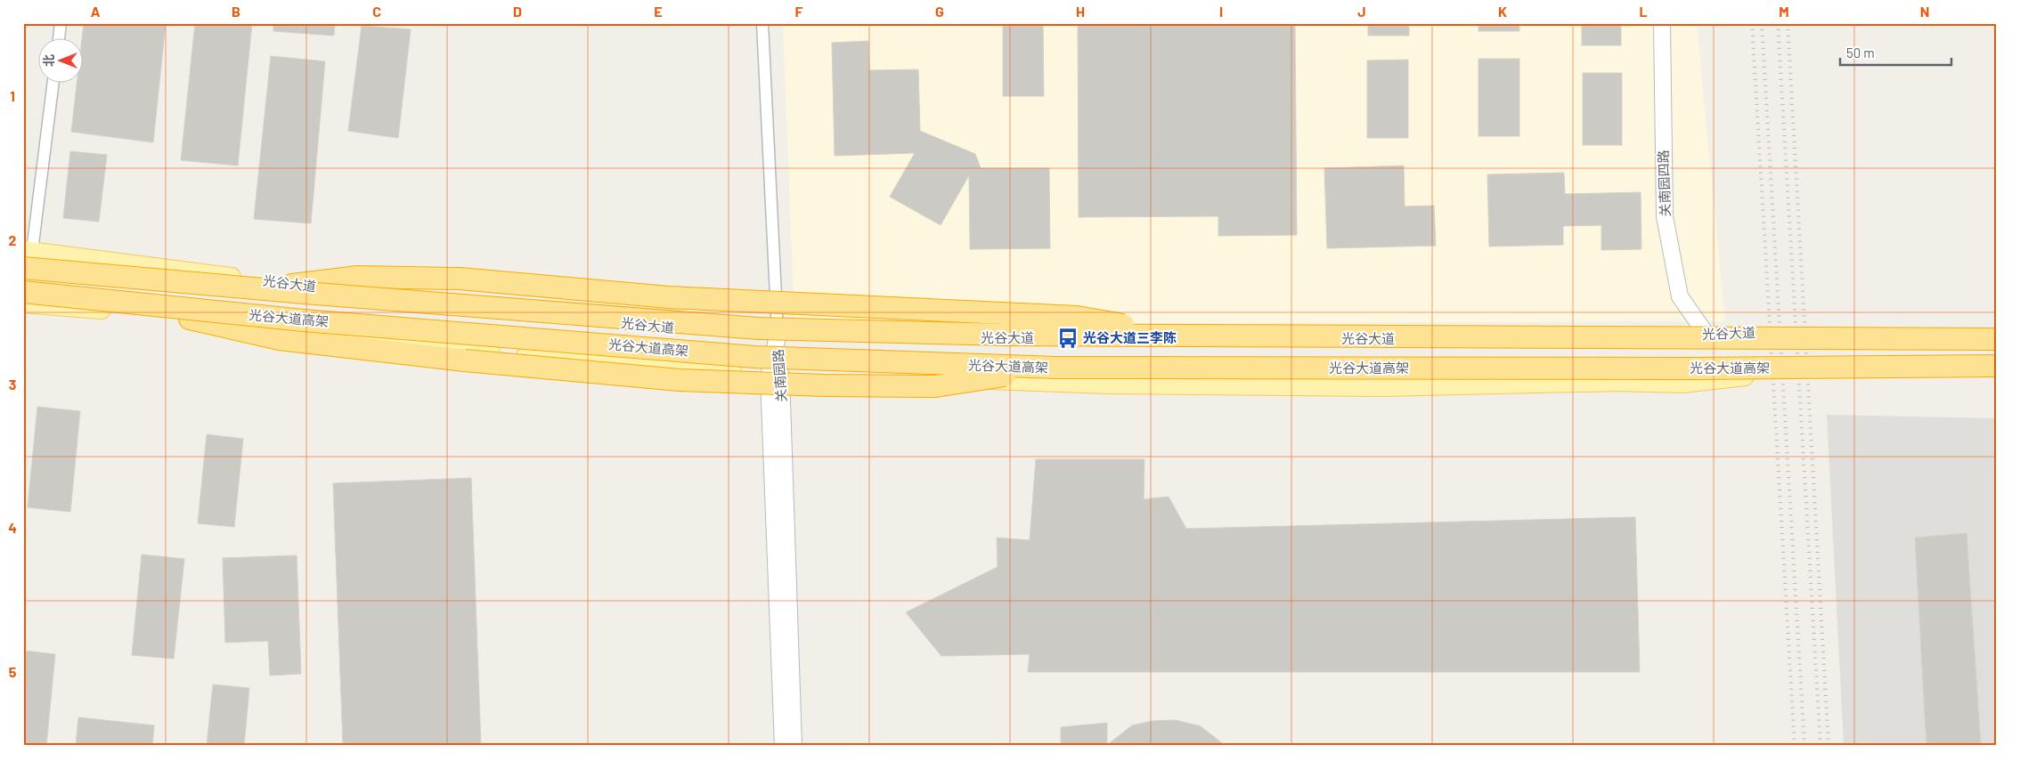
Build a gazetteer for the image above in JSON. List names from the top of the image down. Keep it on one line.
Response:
{"streets":{"highway":["光谷大道高架"],"main road":["关南园四路","光谷大道","关南园路"]},"crossings":[["关南园四路","光谷大道"],["光谷大道","光谷大道高架"],["光谷大道","关南园路"]],"places":{"bus stop":["光谷大道三李陈"]},"scale_bar":"50 m","north":"left","grid":{"columns":["A","B","C","D","E","F","G","H","I","J","K","L","M","N"],"rows":["1","2","3","4","5"]}}
